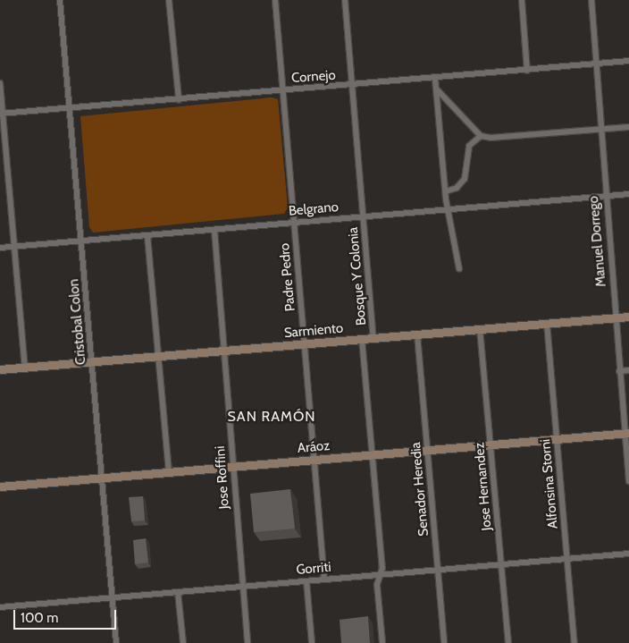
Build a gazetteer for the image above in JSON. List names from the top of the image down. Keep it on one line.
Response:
{"streets":{"street":["Cornejo","Belgrano","Manuel Dorrego","Bosque Y Colonia","Padre Pedro","Cristobal Colon","Sarmiento","Aráoz","Jose Roffini","Alfonsina Storni","Jose Hernandez","Senador Heredia","Gorriti"]},"crossings":[["Cornejo","Manuel Dorrego"],["Cornejo","Bosque Y Colonia"],["Cornejo","Padre Pedro"],["Cornejo","Cristobal Colon"],["Belgrano","Manuel Dorrego"],["Belgrano","Bosque Y Colonia"],["Belgrano","Padre Pedro"],["Belgrano","Cristobal Colon"],["Belgrano","Jose Roffini"],["Manuel Dorrego","Sarmiento"],["Manuel Dorrego","Aráoz"],["Bosque Y Colonia","Sarmiento"],["Bosque Y Colonia","Aráoz"],["Bosque Y Colonia","Gorriti"],["Padre Pedro","Sarmiento"],["Padre Pedro","Aráoz"],["Padre Pedro","Gorriti"],["Cristobal Colon","Sarmiento"],["Cristobal Colon","Aráoz"],["Cristobal Colon","Gorriti"],["Sarmiento","Jose Roffini"],["Sarmiento","Alfonsina Storni"],["Sarmiento","Jose Hernandez"],["Sarmiento","Senador Heredia"],["Aráoz","Jose Roffini"],["Aráoz","Alfonsina Storni"],["Aráoz","Jose Hernandez"],["Aráoz","Senador Heredia"],["Jose Roffini","Gorriti"],["Alfonsina Storni","Gorriti"],["Jose Hernandez","Gorriti"],["Senador Heredia","Gorriti"]],"districts":["SAN RAMÓN"],"scale_bar":"100 m"}
